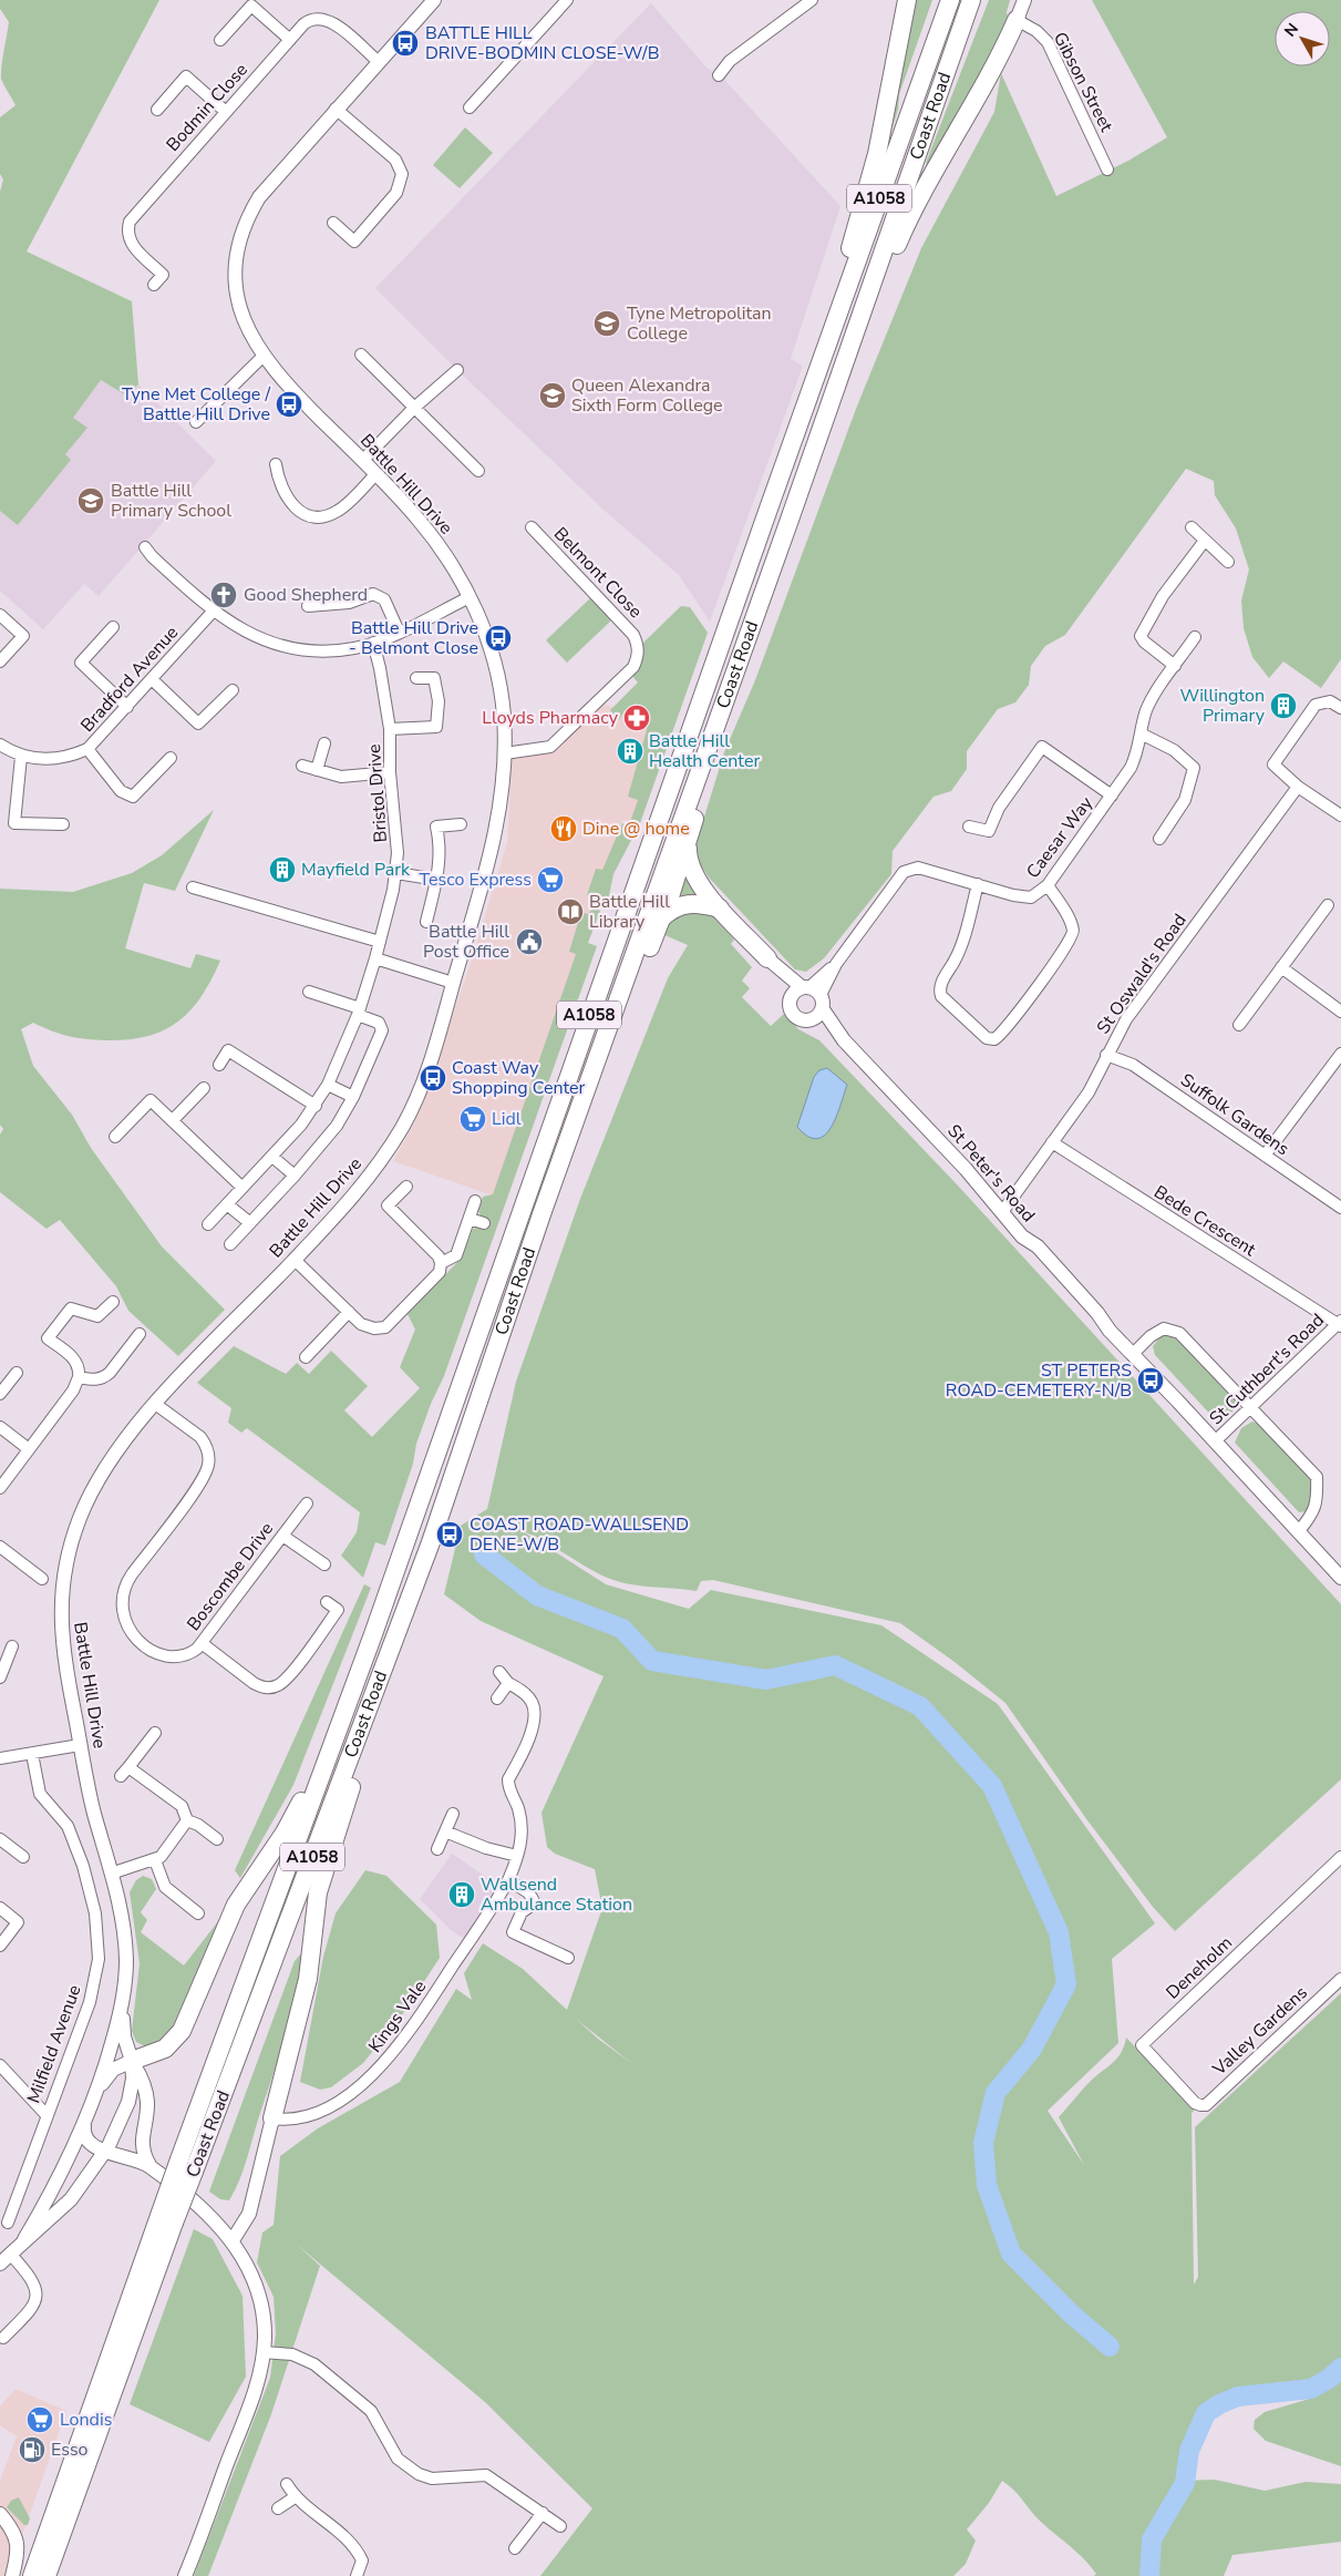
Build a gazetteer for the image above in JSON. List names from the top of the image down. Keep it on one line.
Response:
{"streets":{"highway":["Coast Road","A1058"],"street":["Gibson Street","Bodmin Close","Battle Hill Drive","Belmont Close","Bradford Avenue","Bristol Drive","Caesar Way","St Oswald's Road","Suffolk Gardens","St Peter's Road","Bede Crescent","St Cuthbert's Road","Boscombe Drive","Deneholm","Kings Vale","Valley Gardens","Milfield Avenue"]},"crossings":[["Bodmin Close","Battle Hill Drive"],["Battle Hill Drive","Belmont Close"],["Battle Hill Drive","Boscombe Drive"],["Caesar Way","St Peter's Road"],["St Oswald's Road","Suffolk Gardens"],["St Oswald's Road","St Peter's Road"],["St Oswald's Road","Bede Crescent"],["St Peter's Road","St Cuthbert's Road"],["Bede Crescent","St Cuthbert's Road"],["Deneholm","Valley Gardens"]],"places":{"bus stop":["BATTLE HILL DRIVE-BODMIN CLOSE-W/B","Tyne Met College / Battle Hill Drive","Battle Hill Drive - Belmont Close","Coast Way Shopping Center","ST PETERS ROAD-CEMETERY-N/B","COAST ROAD-WALLSEND DENE-W/B"],"school or university":["Tyne Metropolitan College","Queen Alexandra Sixth Form College","Battle Hill Primary School"],"church":["Good Shepherd"],"building":["Willington Primary","Battle Hill Health Center","Mayfield Park","Wallsend Ambulance Station"],"pharmacy":["Lloyds Pharmacy"],"restaurant":["Dine @ home"],"supermarket":["Tesco Express","Lidl","Londis"],"library":["Battle Hill Library"],"public building":["Battle Hill Post Office"],"fuel station":["Esso"]},"north":"top left"}
